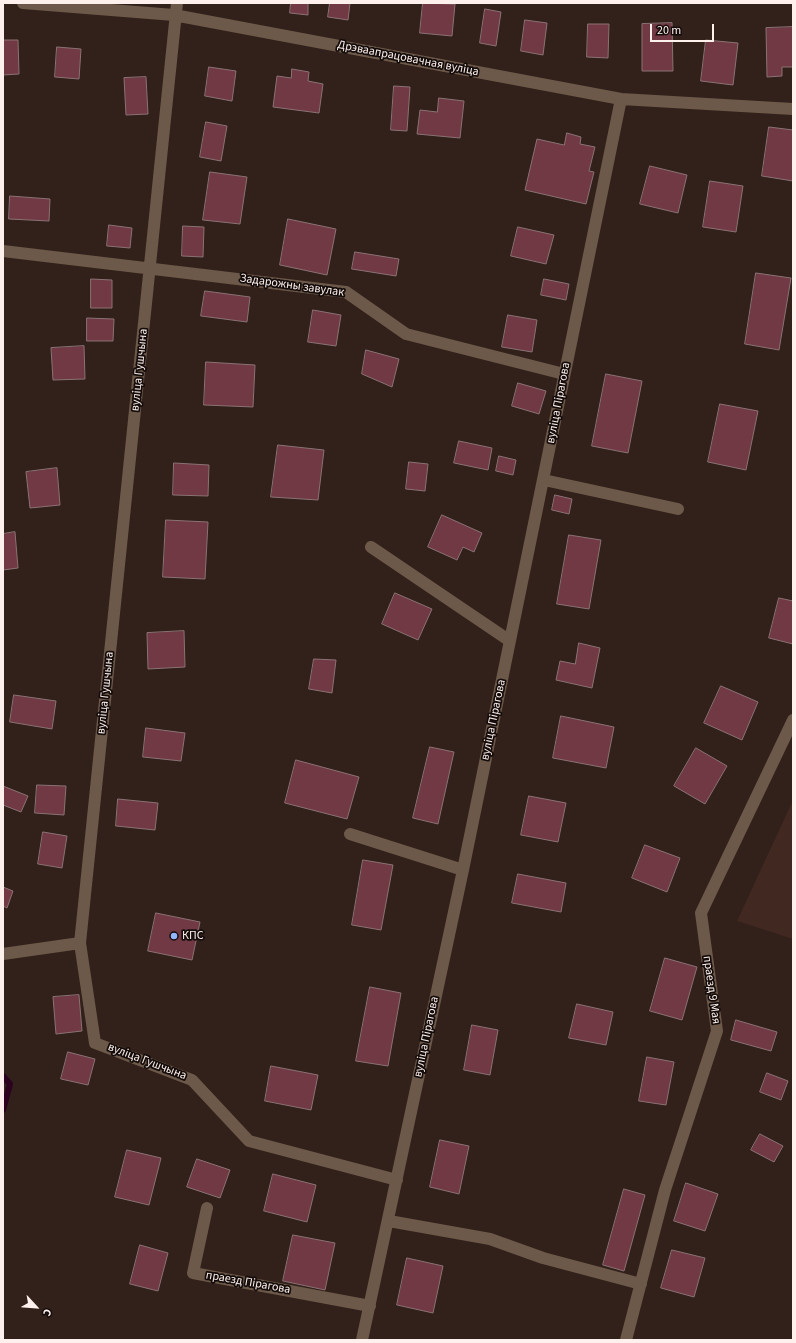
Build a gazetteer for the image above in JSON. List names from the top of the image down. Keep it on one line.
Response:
{"streets":{"street":["Дрэваапрацовачная вуліца","Задарожны завулак","вуліца Гушчына","вуліца Пірагова","праезд 9 Мая","праезд Пірагова"]},"crossings":[["Дрэваапрацовачная вуліца","вуліца Гушчына"],["Дрэваапрацовачная вуліца","вуліца Пірагова"],["Задарожны завулак","вуліца Гушчына"],["Задарожны завулак","вуліца Пірагова"],["вуліца Гушчына","вуліца Пірагова"],["вуліца Пірагова","праезд Пірагова"]],"places":["КПС"],"scale_bar":"20 m","north":"bottom right"}
